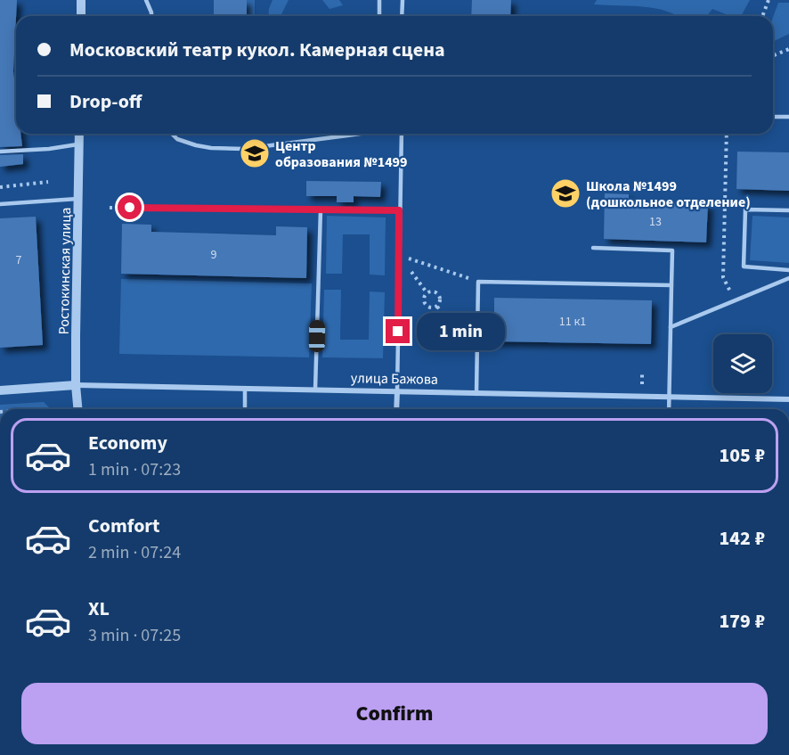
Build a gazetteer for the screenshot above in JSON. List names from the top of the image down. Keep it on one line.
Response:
{"streets":{"street":["Ростокинская улица","улица Бажова"]},"crossings":[["Ростокинская улица","улица Бажова"]],"places":{"school or university":["Центр образования №1499","Школа №1499 (дошкольное отделение)"]},"house_numbers":["13","9","7","11 к1"],"page":{"banner":["Московский театр кукол. Камерная сцена","Drop-off"],"bubble":"1 min","list":[{"name":"Economy","note":"1 min · 07:23","value":"105 ₽"},{"name":"Comfort","note":"2 min · 07:24","value":"142 ₽"},{"name":"XL","note":"3 min · 07:25","value":"179 ₽"}],"buttons":"Confirm"}}
